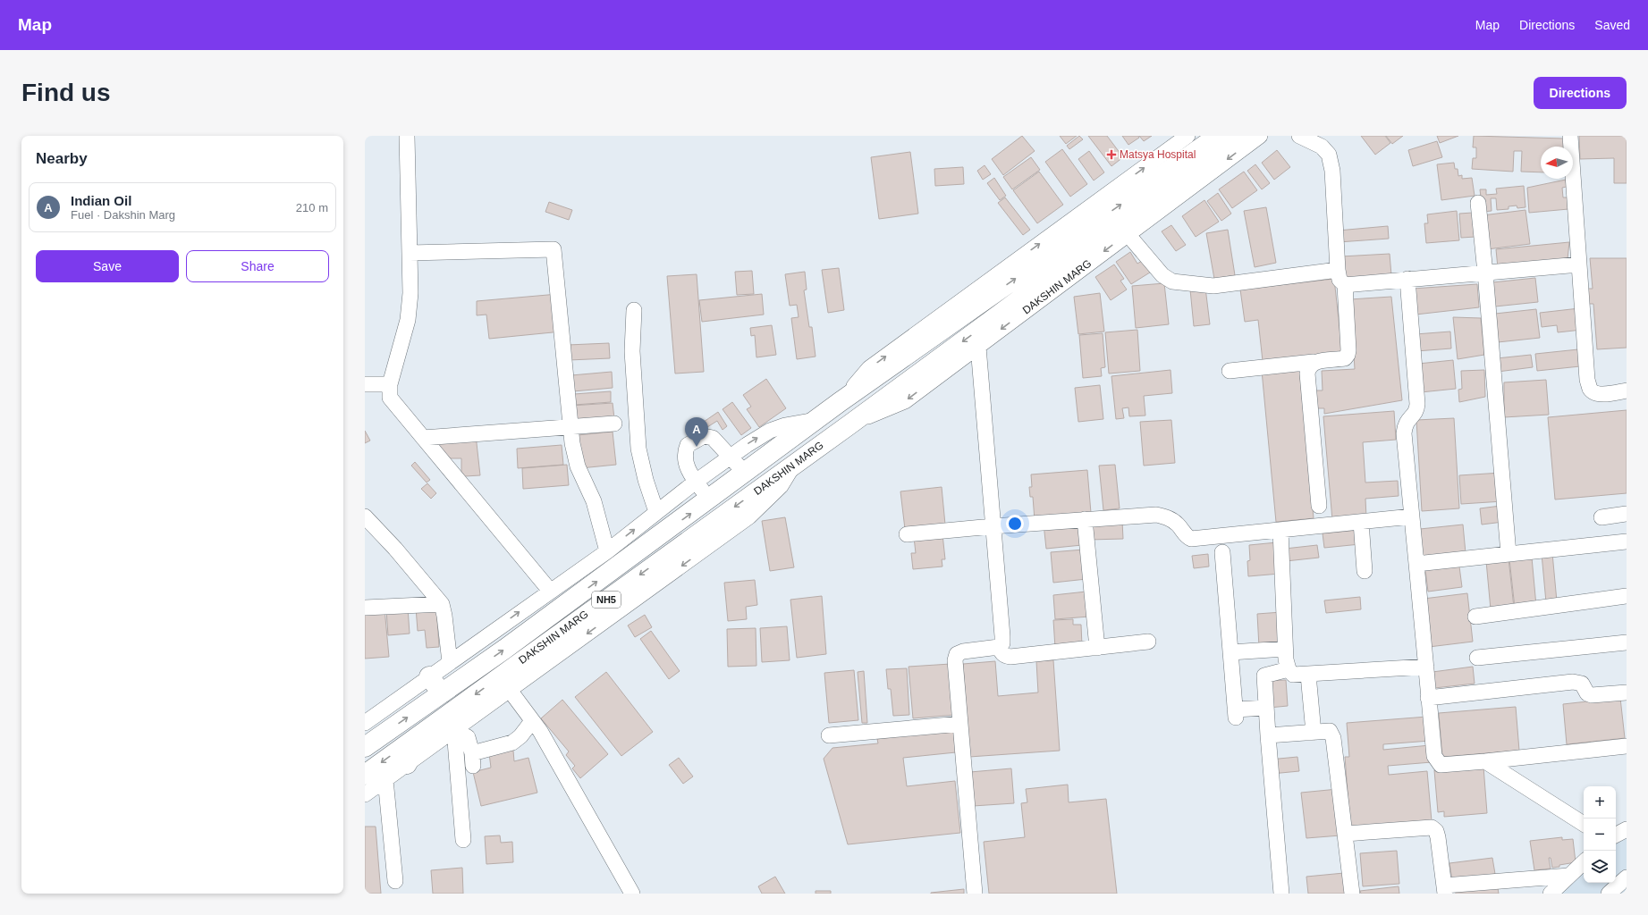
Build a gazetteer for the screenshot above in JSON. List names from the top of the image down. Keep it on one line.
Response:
{"streets":{"highway":["DAKSHIN MARG","NH5"]},"places":{"health":["Matsya Hospital"]},"north":"left","page":{"header":"Map","nav":["Map","Directions","Saved"],"buttons":["Directions",["Save","Share"]],"title":"Find us","heading":"Nearby","list":[{"mark":"A","name":"Indian Oil","note":"Fuel · Dakshin Marg","value":"210 m"}],"pins":"A","map_buttons":["+","−"]}}
